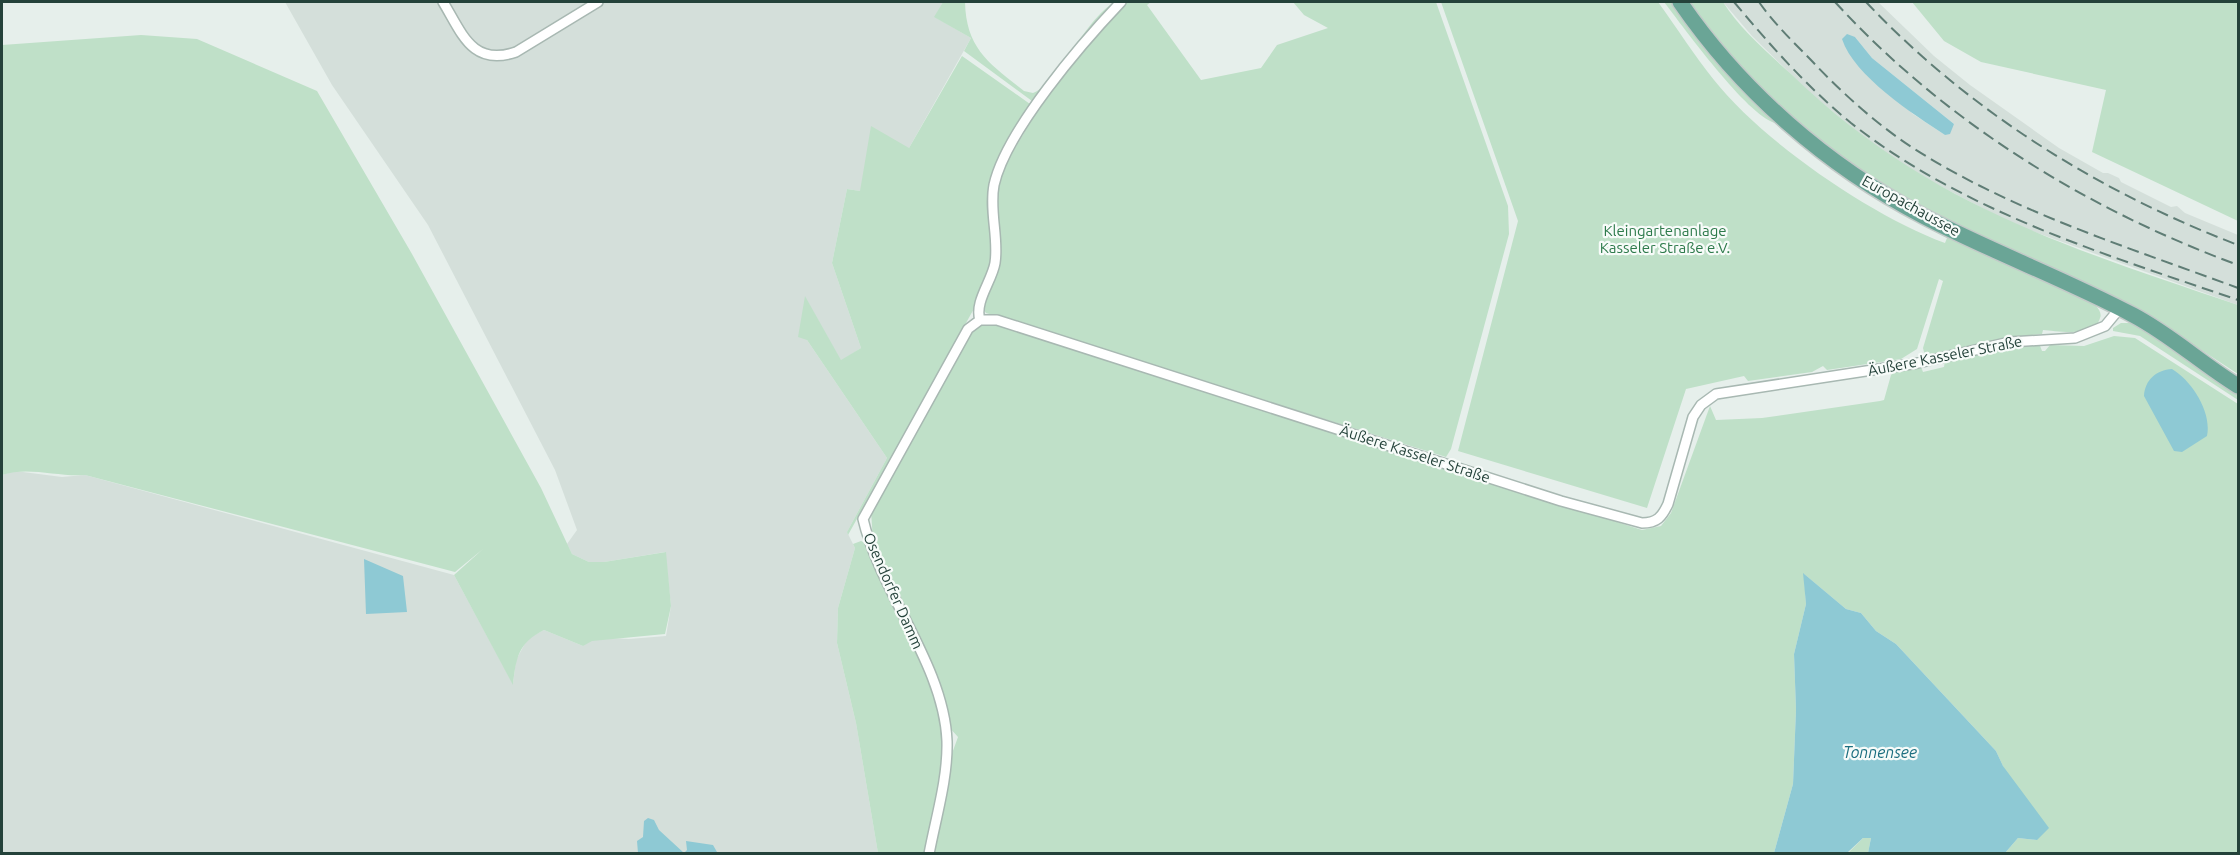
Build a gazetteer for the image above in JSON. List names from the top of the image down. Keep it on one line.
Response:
{"streets":{"main road":["Europachaussee"],"street":["Äußere Kasseler Straße","Osendorfer Damm"]},"crossings":[["Europachaussee","Äußere Kasseler Straße"],["Äußere Kasseler Straße","Osendorfer Damm"]],"water":["Tonnensee"],"parks":["Kleingartenanlage Kasseler Straße e.V."]}
